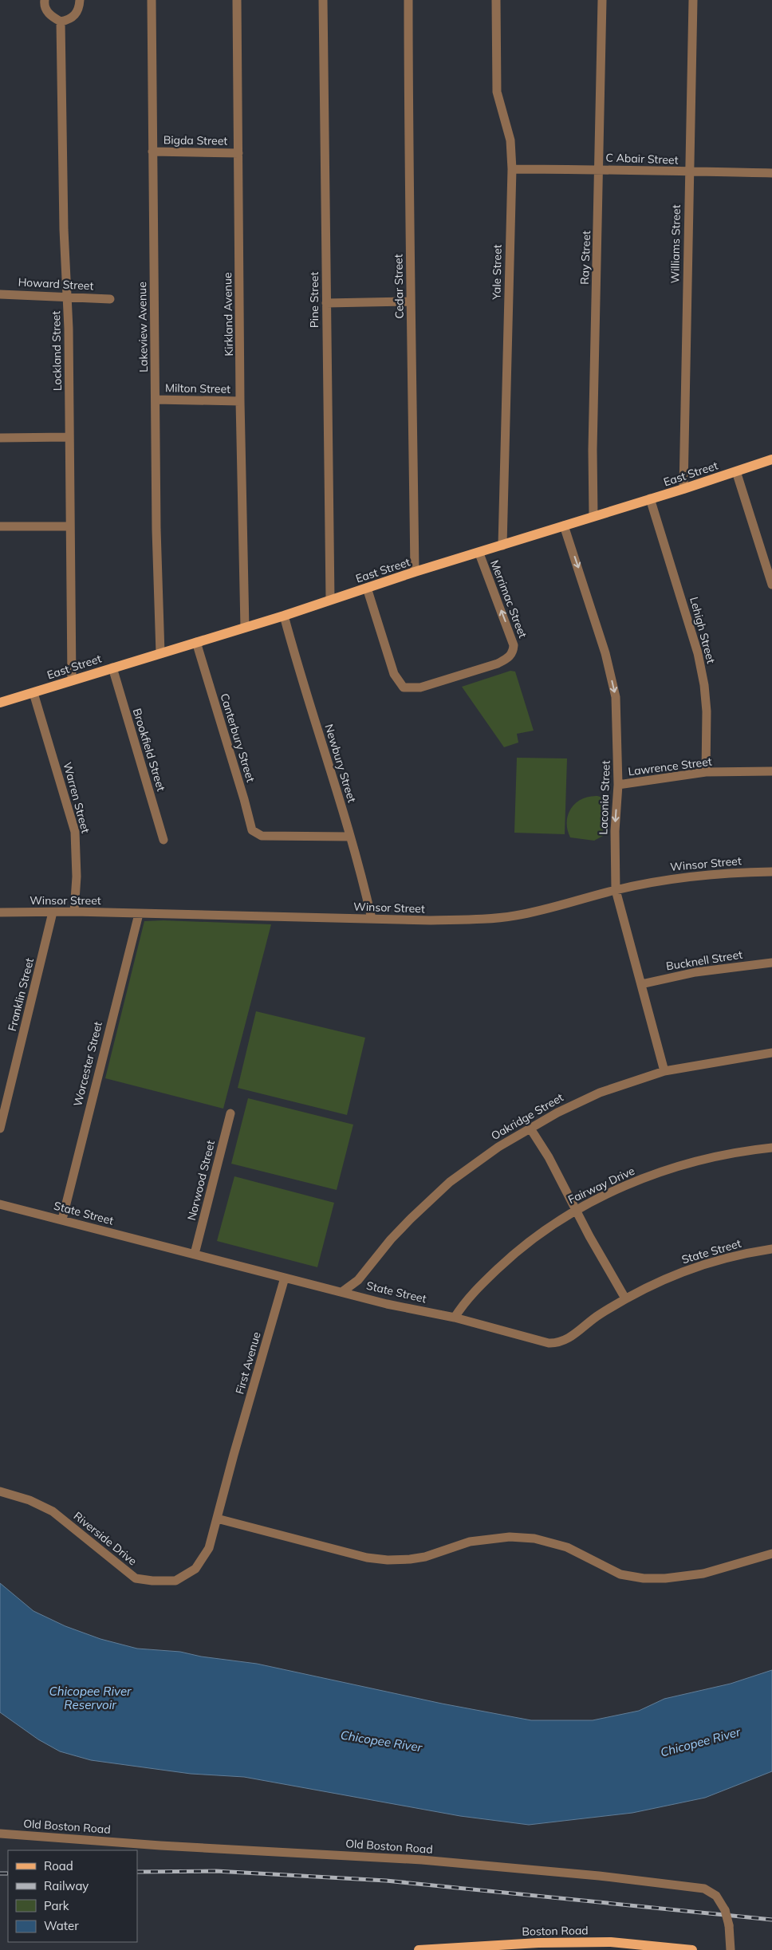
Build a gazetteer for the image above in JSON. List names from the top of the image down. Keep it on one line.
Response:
{"streets":{"main road":["East Street","Boston Road"],"street":["Bigda Street","C Abair Street","Williams Street","Ray Street","Yale Street","Howard Street","Cedar Street","Pine Street","Kirkland Avenue","Lakeview Avenue","Lockland Street","Milton Street","Merrimac Street","Lehigh Street","Canterbury Street","Brookfield Street","Newbury Street","Lawrence Street","Warren Street","Laconia Street","Winsor Street","Bucknell Street","Franklin Street","Worcester Street","Oakridge Street","Norwood Street","Fairway Drive","State Street","First Avenue","Riverside Drive","Old Boston Road"]},"crossings":[["Bigda Street","Kirkland Avenue"],["Bigda Street","Lakeview Avenue"],["C Abair Street","Williams Street"],["C Abair Street","Ray Street"],["C Abair Street","Yale Street"],["Williams Street","East Street"],["Ray Street","East Street"],["Yale Street","East Street"],["Howard Street","Lockland Street"],["Cedar Street","East Street"],["Pine Street","East Street"],["Kirkland Avenue","Milton Street"],["Kirkland Avenue","East Street"],["Lakeview Avenue","Milton Street"],["Lakeview Avenue","East Street"],["Lockland Street","East Street"],["East Street","Merrimac Street"],["East Street","Lehigh Street"],["East Street","Canterbury Street"],["East Street","Brookfield Street"],["East Street","Newbury Street"],["East Street","Warren Street"],["East Street","Laconia Street"],["Lehigh Street","Lawrence Street"],["Canterbury Street","Newbury Street"],["Newbury Street","Winsor Street"],["Lawrence Street","Laconia Street"],["Warren Street","Winsor Street"],["Laconia Street","Winsor Street"],["Laconia Street","Bucknell Street"],["Laconia Street","Oakridge Street"],["Winsor Street","Franklin Street"],["Winsor Street","Worcester Street"],["Worcester Street","State Street"],["Oakridge Street","State Street"],["Norwood Street","State Street"],["Fairway Drive","State Street"],["State Street","First Avenue"],["First Avenue","Riverside Drive"]],"one_way":["Laconia Street"],"water":["Chicopee River Reservoir","Chicopee River"],"legend":["Road","Railway","Park","Water"]}
